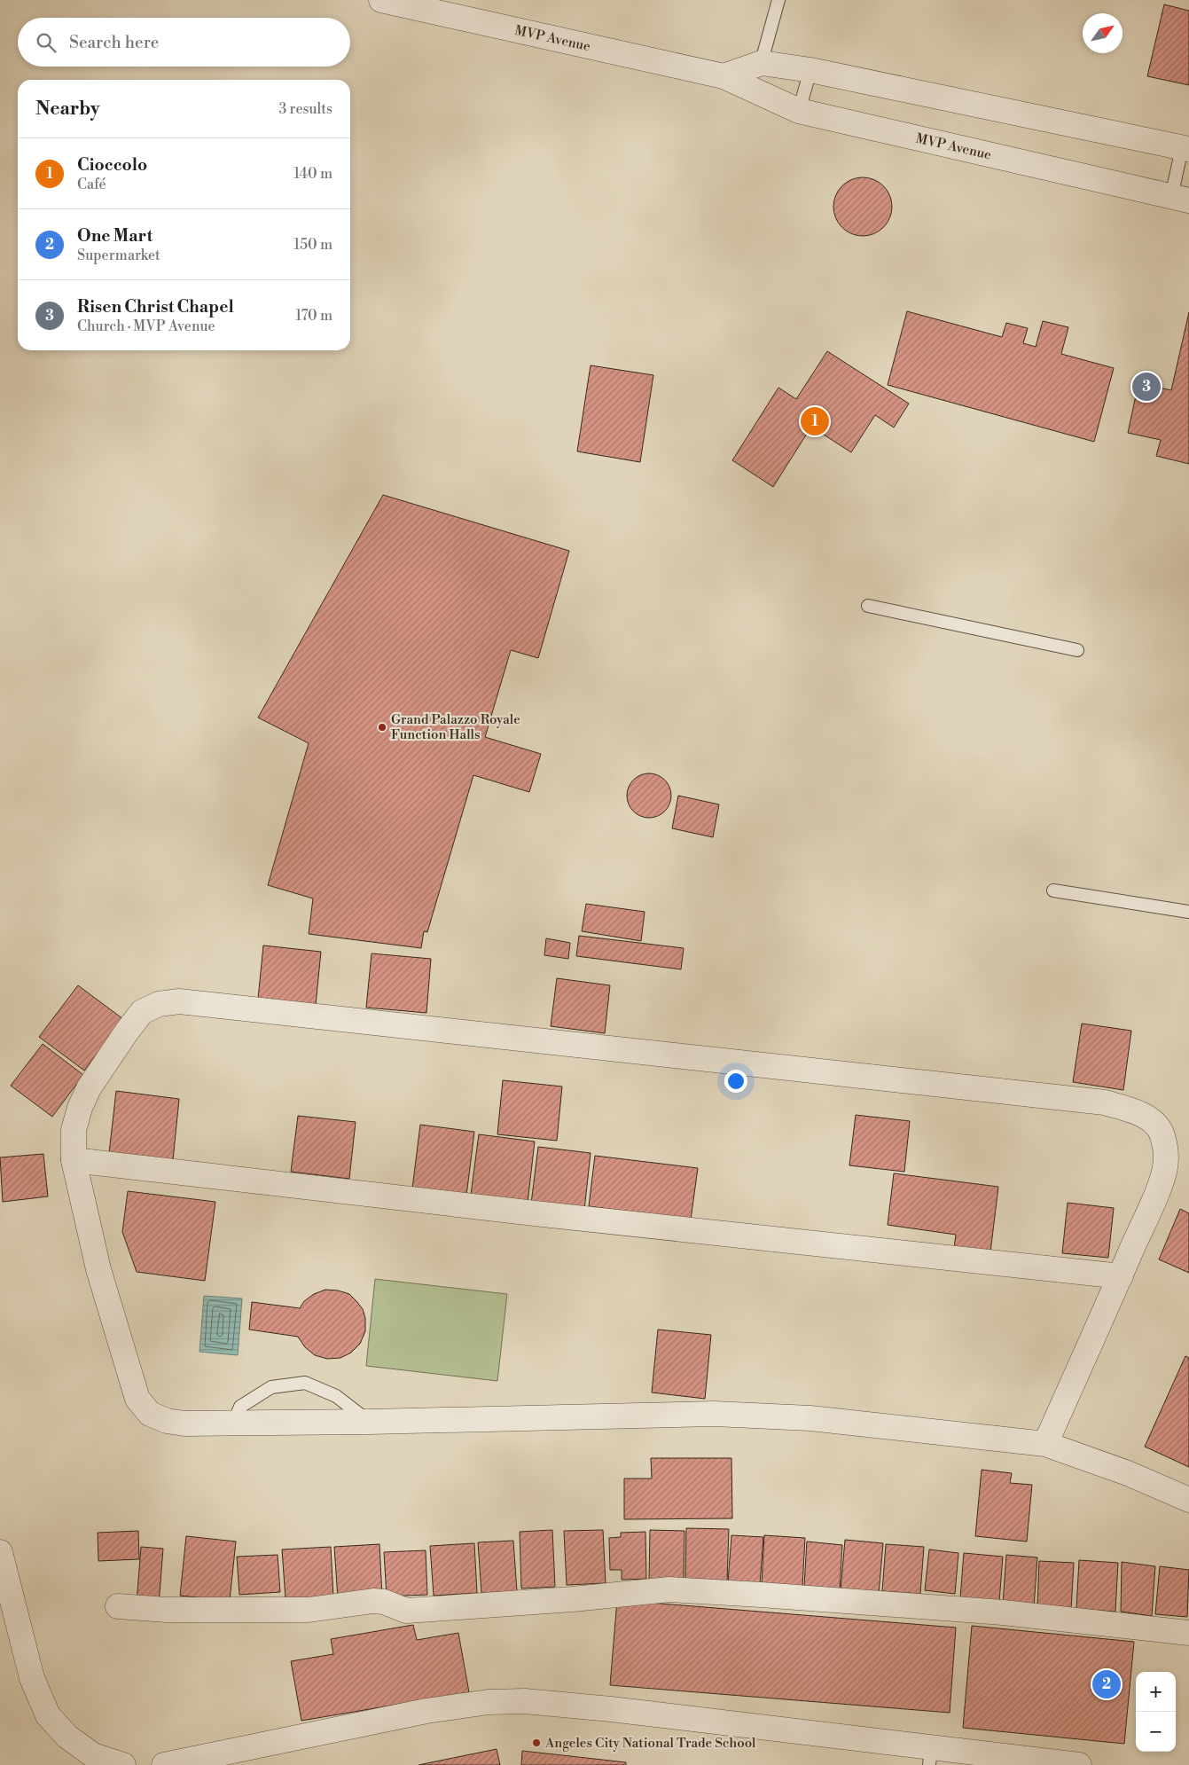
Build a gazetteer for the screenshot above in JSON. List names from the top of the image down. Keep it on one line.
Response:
{"streets":{"street":["MVP Avenue"]},"places":["Grand Palazzo Royale Function Halls","Angeles City National Trade School"],"north":"top right","page":{"search":"Search here","heading":["Nearby","3 results"],"list":[{"mark":"1","name":"Cioccolo","note":"Café","value":"140 m"},{"mark":"2","name":"One Mart","note":"Supermarket","value":"150 m"},{"mark":"3","name":"Risen Christ Chapel","note":"Church · MVP Avenue","value":"170 m"}],"pins":["3","1","2"],"map_buttons":["+","−"]}}
